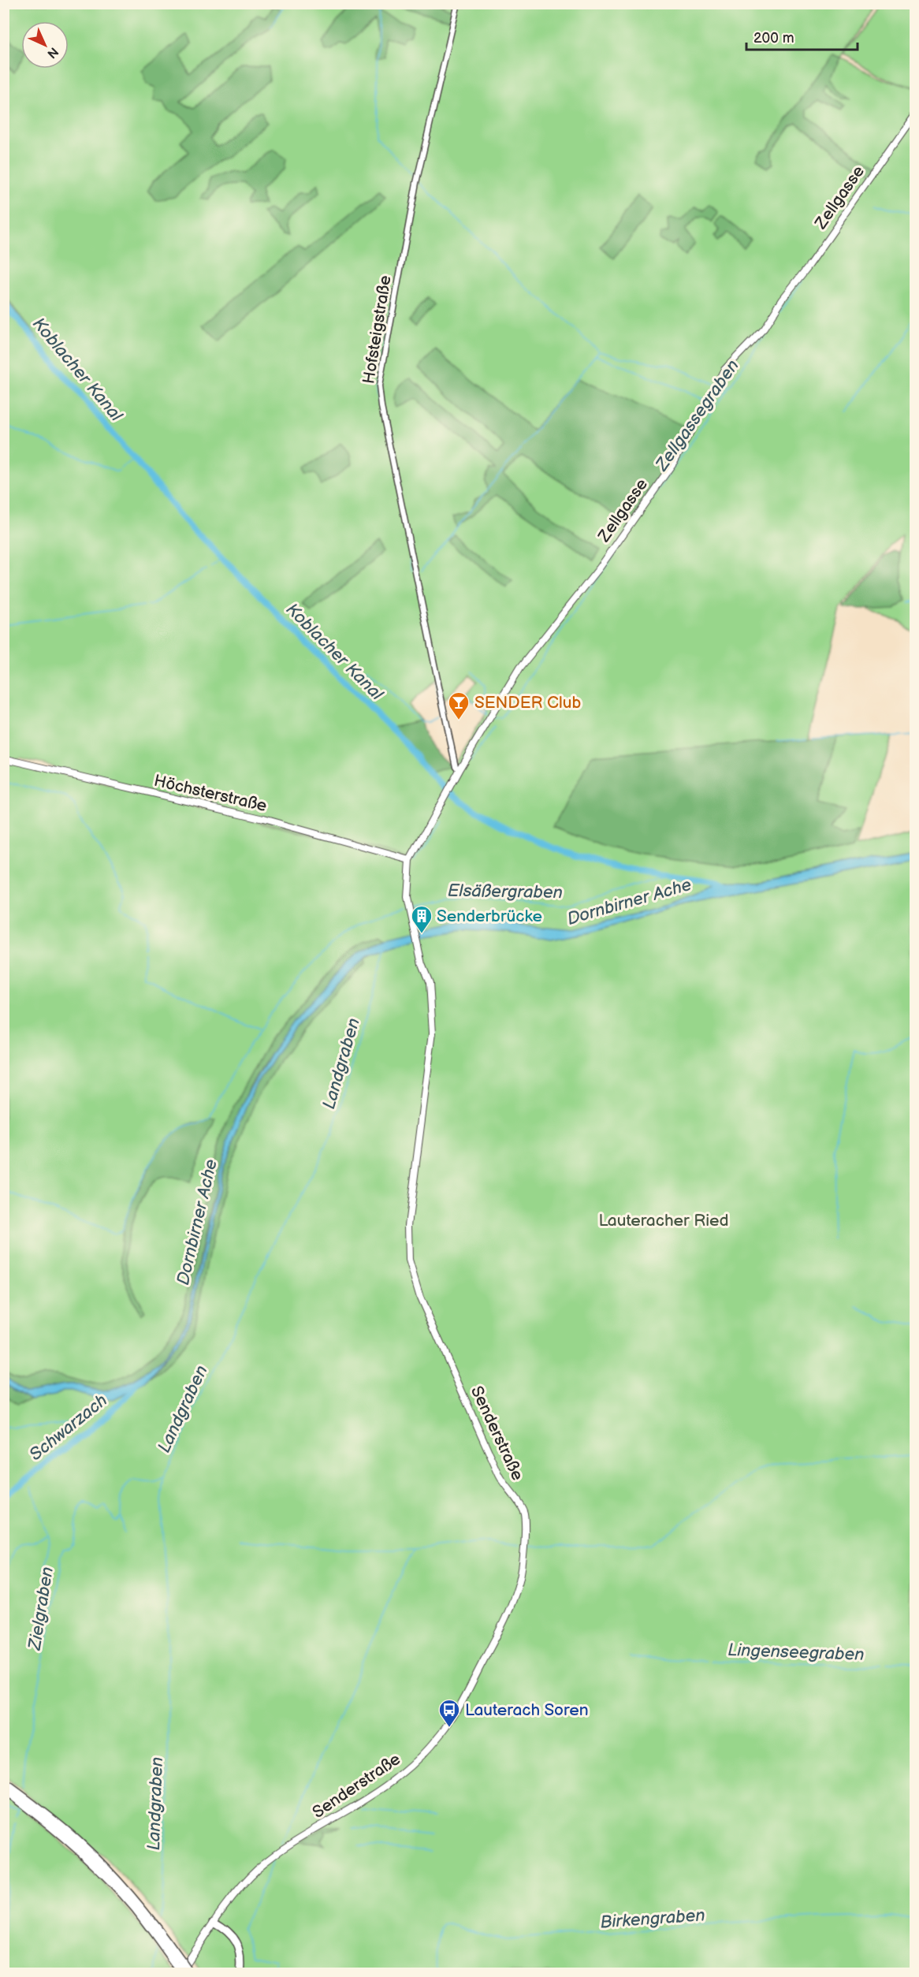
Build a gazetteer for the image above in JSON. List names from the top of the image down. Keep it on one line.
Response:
{"streets":{"main road":["Zellgasse","Höchsterstraße","Senderstraße"],"street":["Hofsteigstraße"]},"crossings":[["Zellgasse","Hofsteigstraße"],["Zellgasse","Höchsterstraße"],["Zellgasse","Senderstraße"],["Höchsterstraße","Senderstraße"]],"water":["Koblacher Kanal","Zellgassegraben","Elsäßergraben","Dornbirner Ache","Landgraben","Schwarzach","Zielgraben","Lingenseegraben","Birkengraben"],"parks":["Lauteracher Ried"],"places":{"bar":["SENDER Club"],"building":["Senderbrücke"],"bus stop":["Lauterach Soren"]},"scale_bar":"200 m","north":"bottom right"}
